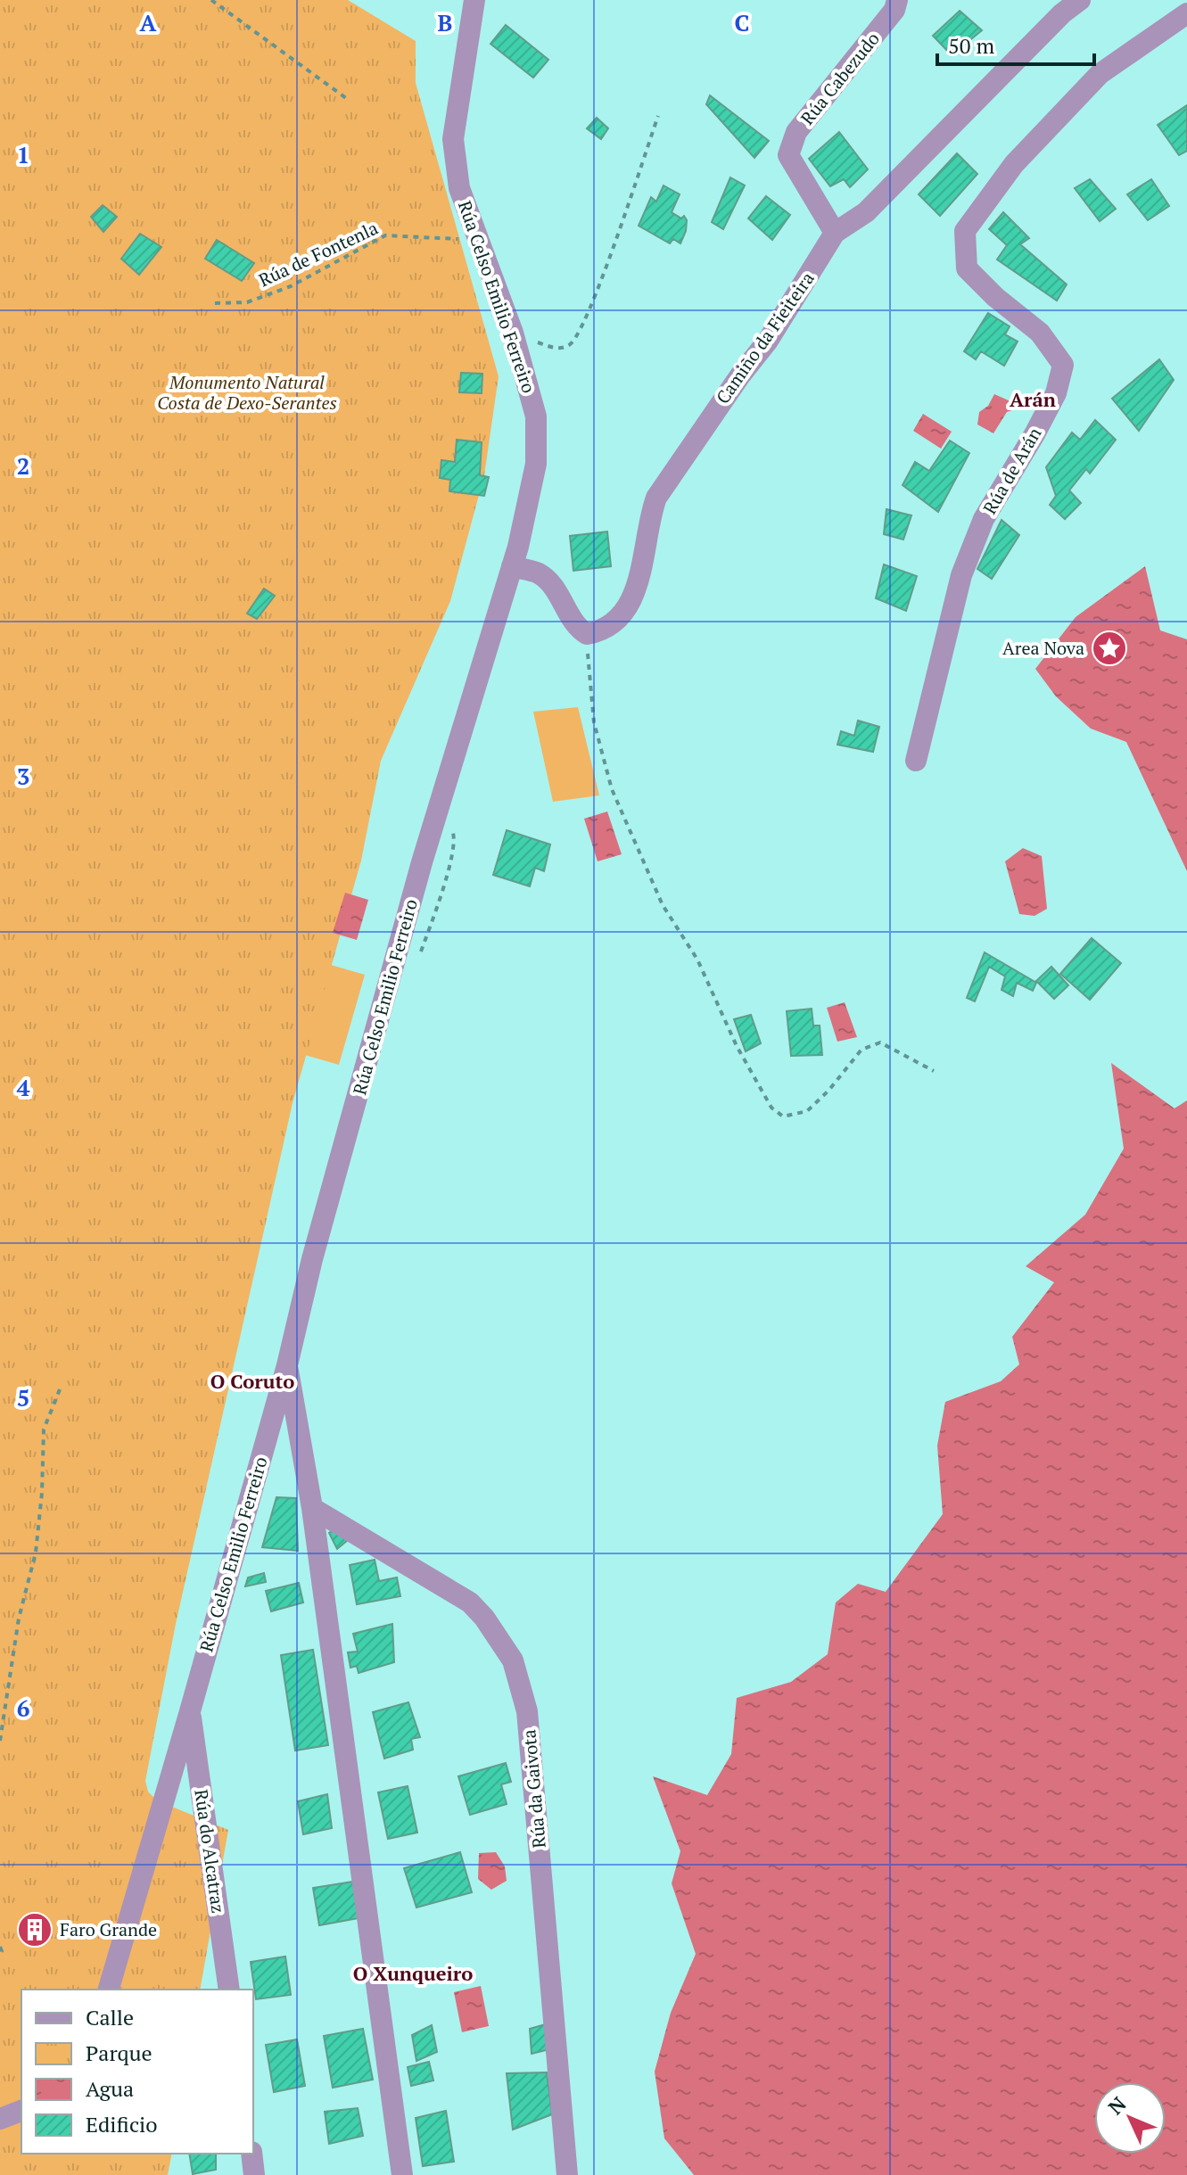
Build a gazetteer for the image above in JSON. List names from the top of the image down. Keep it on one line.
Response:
{"streets":{"street":["Rúa Cabezudo","Rúa Celso Emilio Ferreiro","Camiño da Fieiteira","Rúa de Arán","Rúa da Gaivota","Rúa do Alcatraz"],"path":["Rúa de Fontenla"]},"crossings":[["Rúa Cabezudo","Camiño da Fieiteira"],["Rúa de Fontenla","Rúa Celso Emilio Ferreiro"],["Rúa Celso Emilio Ferreiro","Rúa do Alcatraz"]],"districts":["Arán","O Coruto","O Xunqueiro"],"parks":["Monumento Natural Costa de Dexo-Serantes"],"places":{"place":["Area Nova"],"building":["Faro Grande"]},"legend":["Calle","Parque","Agua","Edificio"],"scale_bar":"50 m","north":"top left","grid":{"columns":["A","B","C"],"rows":["1","2","3","4","5","6"]}}
